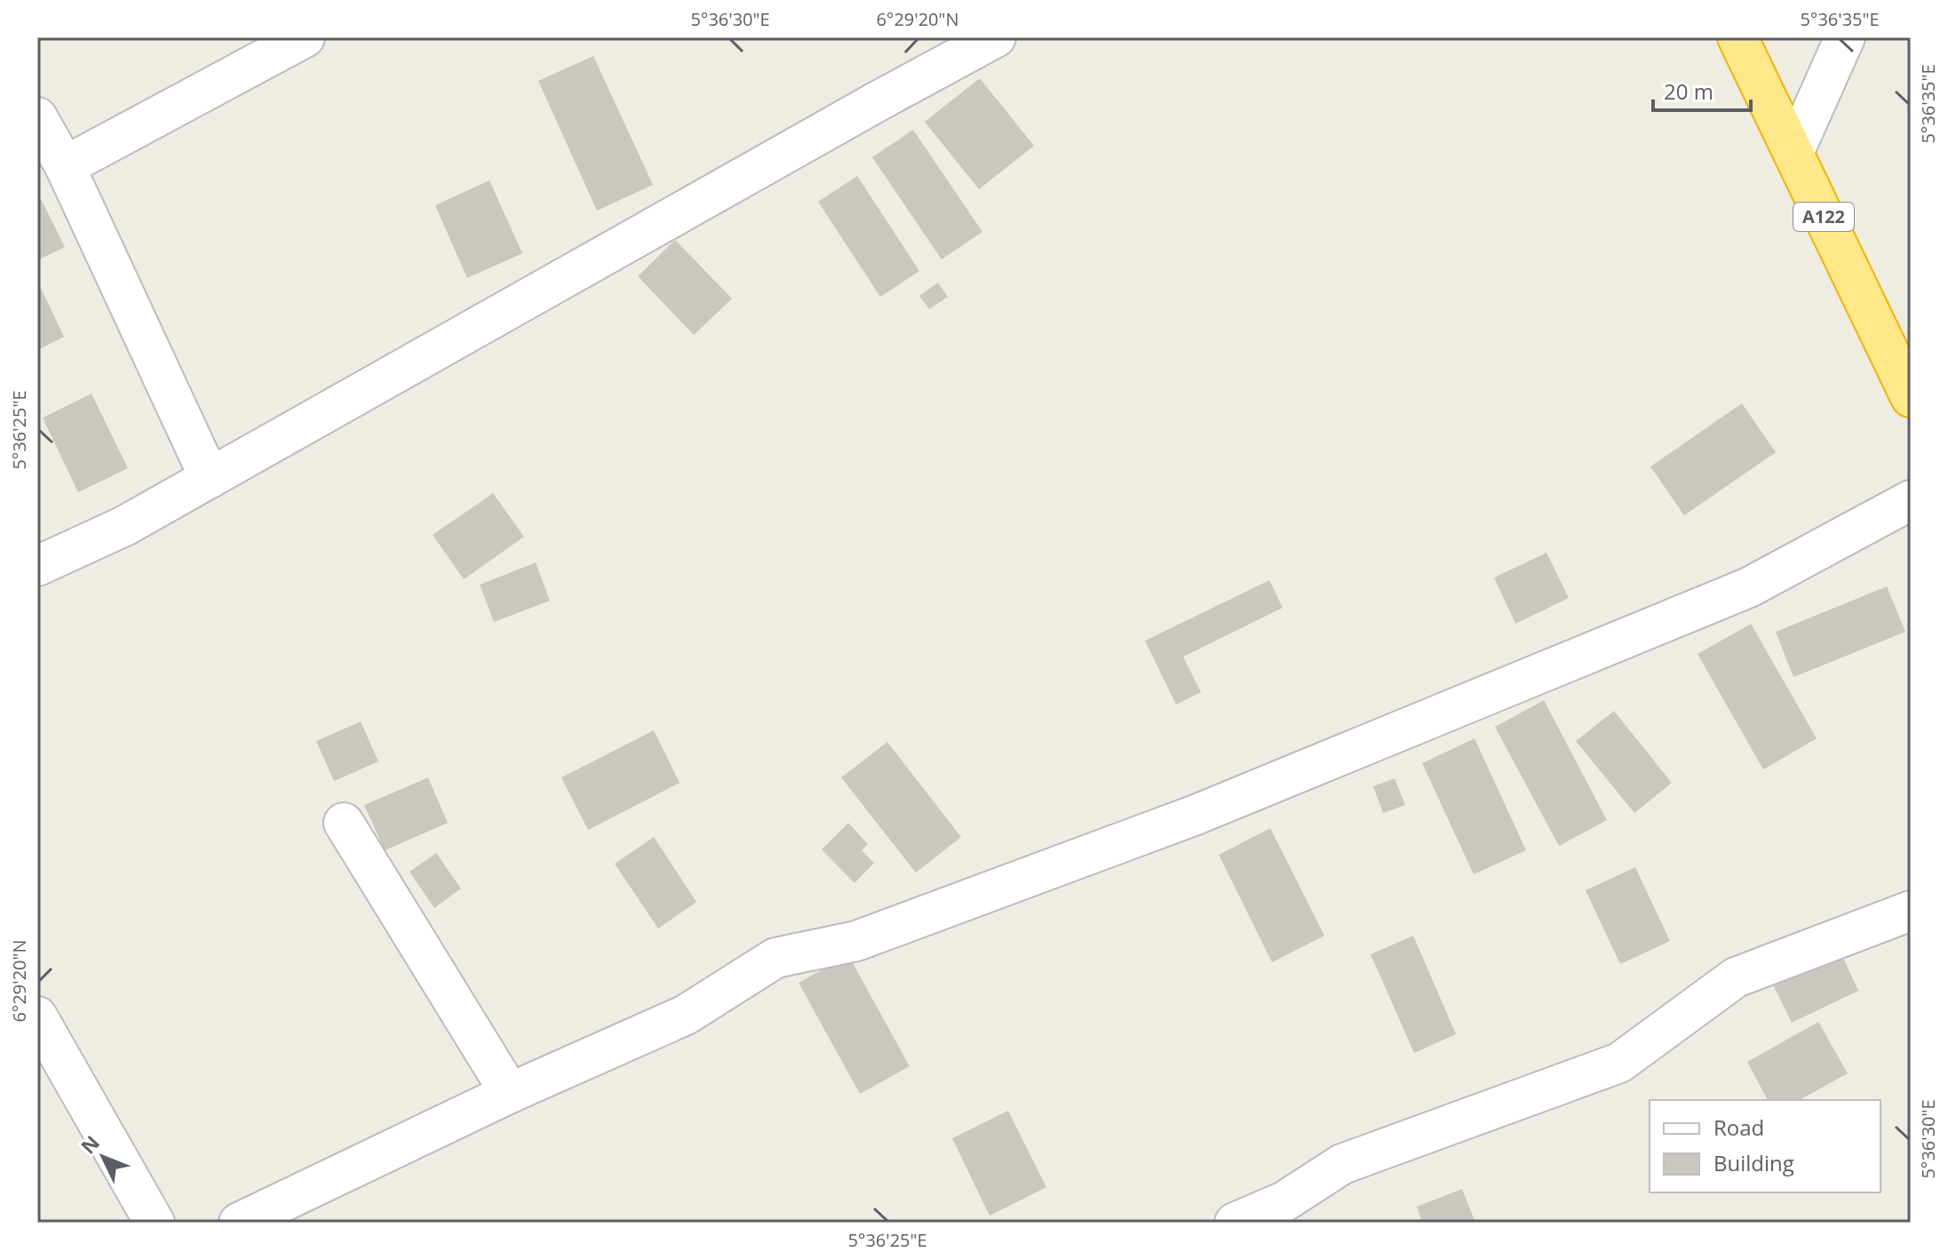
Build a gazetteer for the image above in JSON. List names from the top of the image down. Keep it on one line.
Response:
{"streets":{"highway":["A122"]},"legend":["Road","Building"],"scale_bar":"20 m","north":"top left","coordinates":["5°36'30\"E","6°29'20\"N","5°36'35\"E","5°36'25\"E"]}
